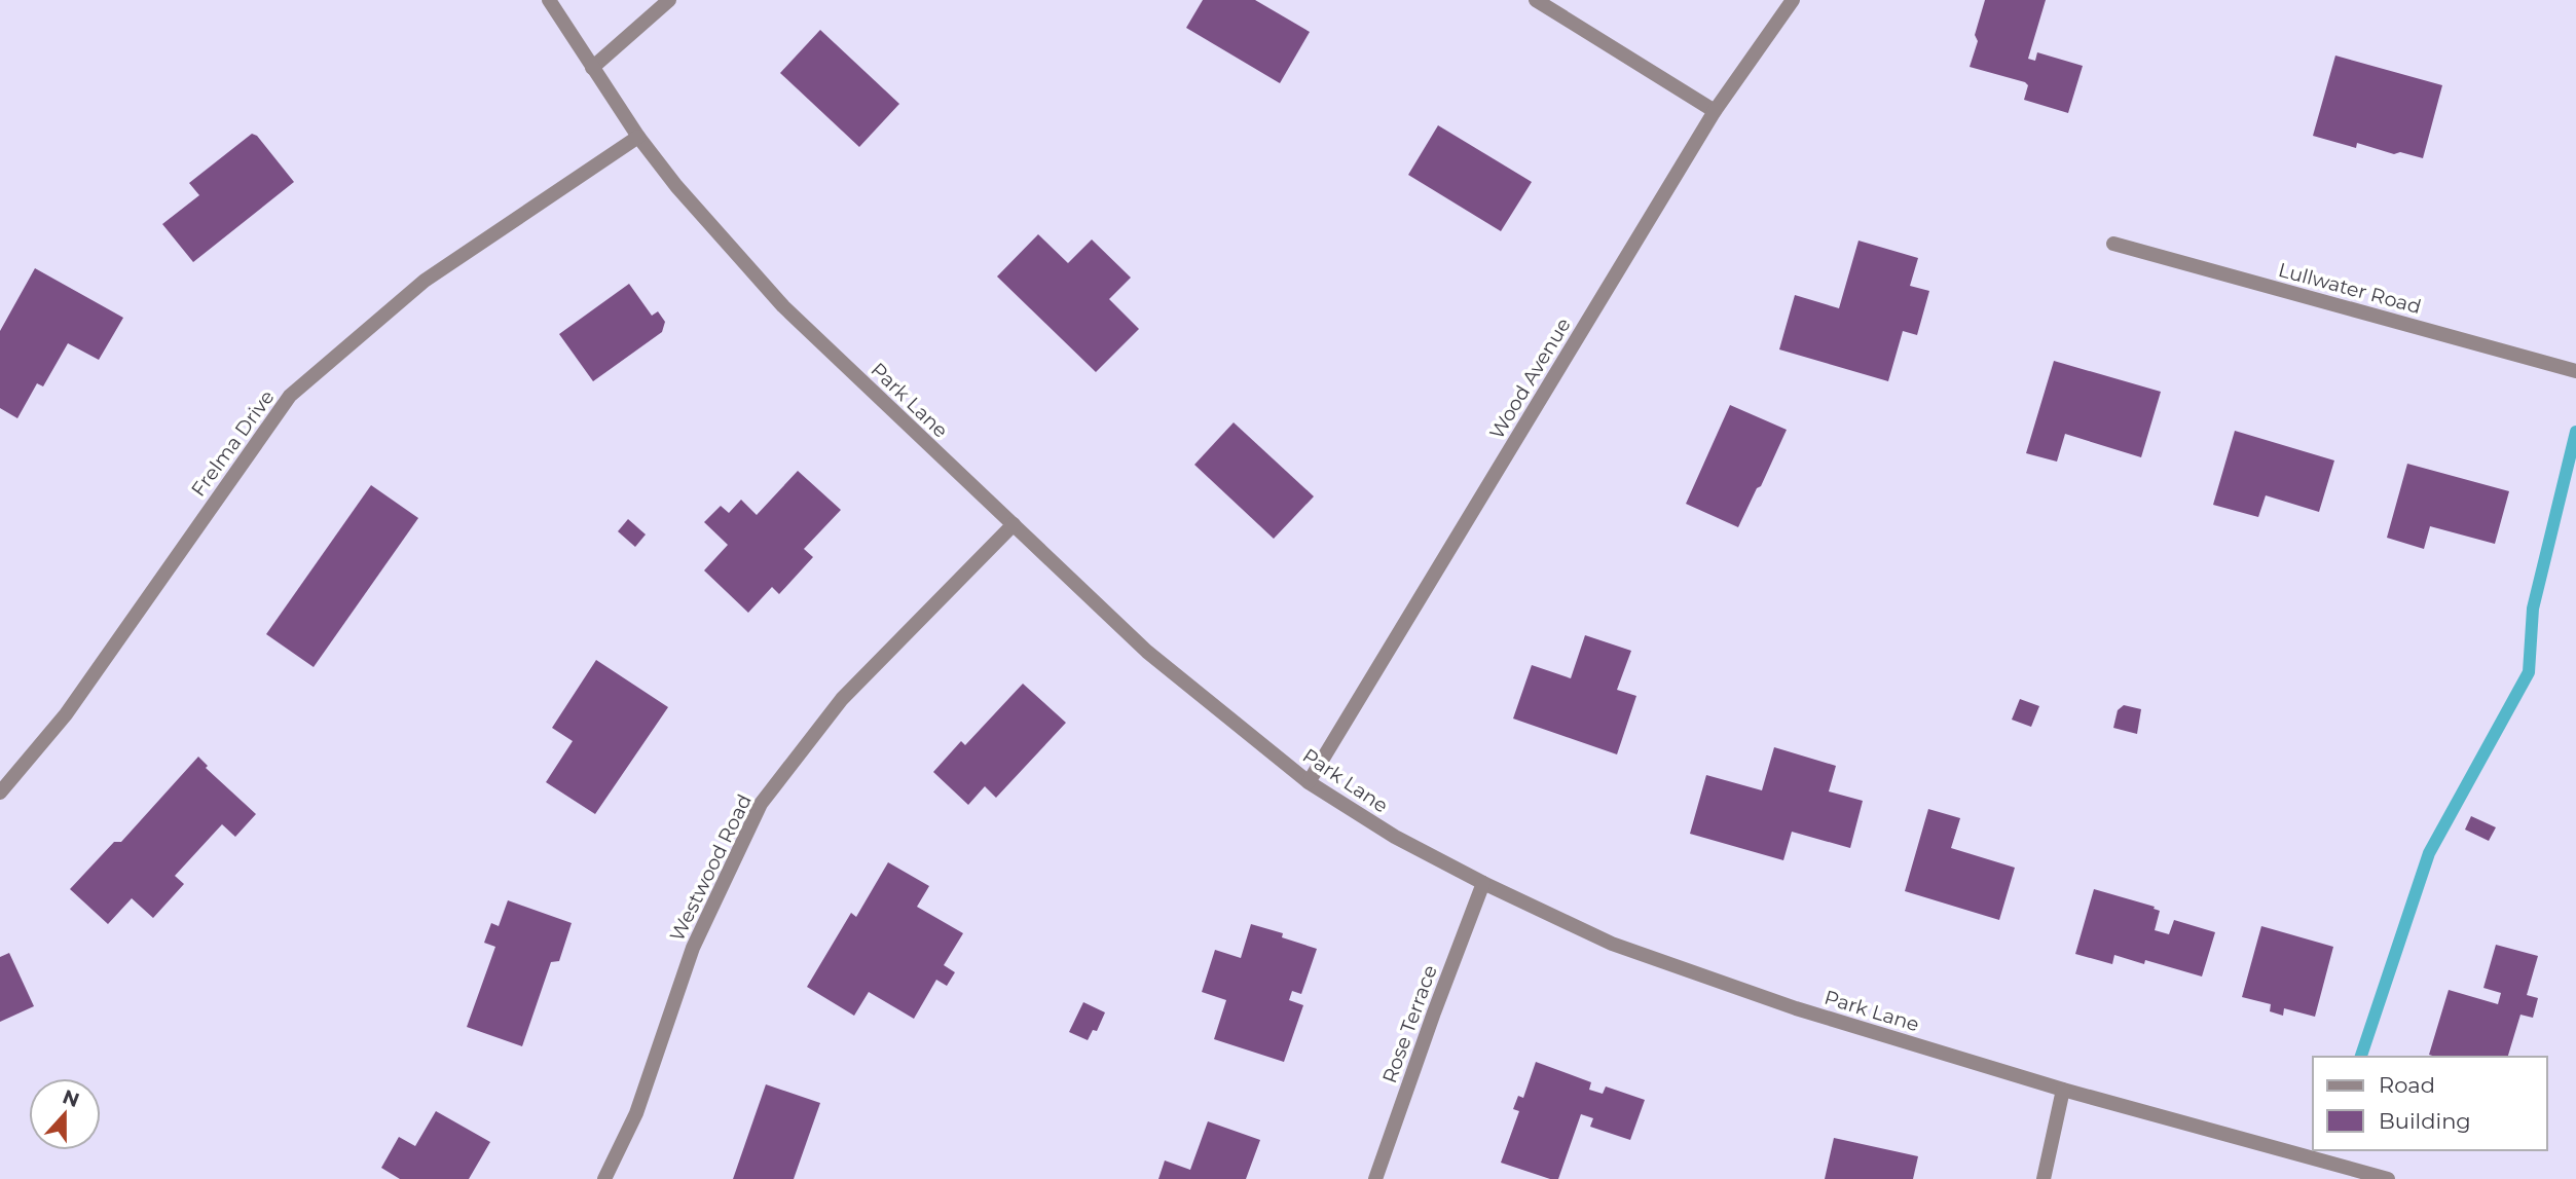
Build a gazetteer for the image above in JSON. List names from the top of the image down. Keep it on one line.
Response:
{"streets":{"street":["Lullwater Road","Wood Avenue","Park Lane","Frelma Drive","Westwood Road","Rose Terrace"]},"crossings":[["Wood Avenue","Park Lane"],["Park Lane","Frelma Drive"],["Park Lane","Westwood Road"],["Park Lane","Rose Terrace"]],"legend":["Road","Building"],"north":"top"}
